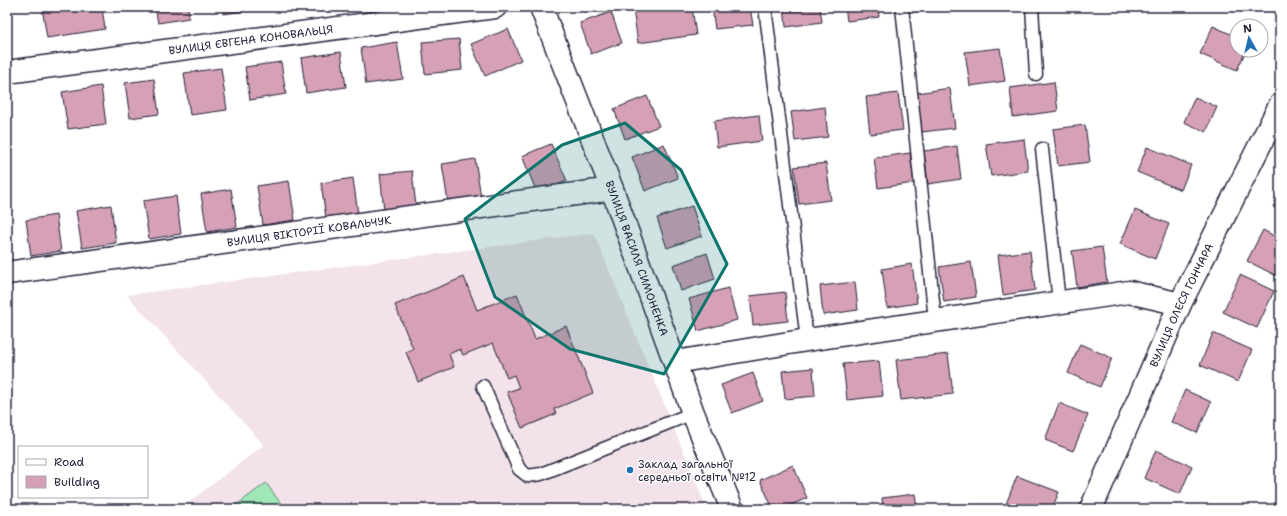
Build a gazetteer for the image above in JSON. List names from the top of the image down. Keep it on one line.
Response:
{"streets":{"street":["ВУЛИЦЯ ЄВГЕНА КОНОВАЛЬЦЯ","ВУЛИЦЯ ВІКТОРІЇ КОВАЛЬЧУК","ВУЛИЦЯ ВАСИЛЯ СИМОНЕНКА","ВУЛИЦЯ ОЛЕСЯ ГОНЧАРА"]},"crossings":[["ВУЛИЦЯ ВІКТОРІЇ КОВАЛЬЧУК","ВУЛИЦЯ ВАСИЛЯ СИМОНЕНКА"]],"places":["Заклад загальної середньої освіти №12"],"legend":["Road","Building"],"north":"top"}
